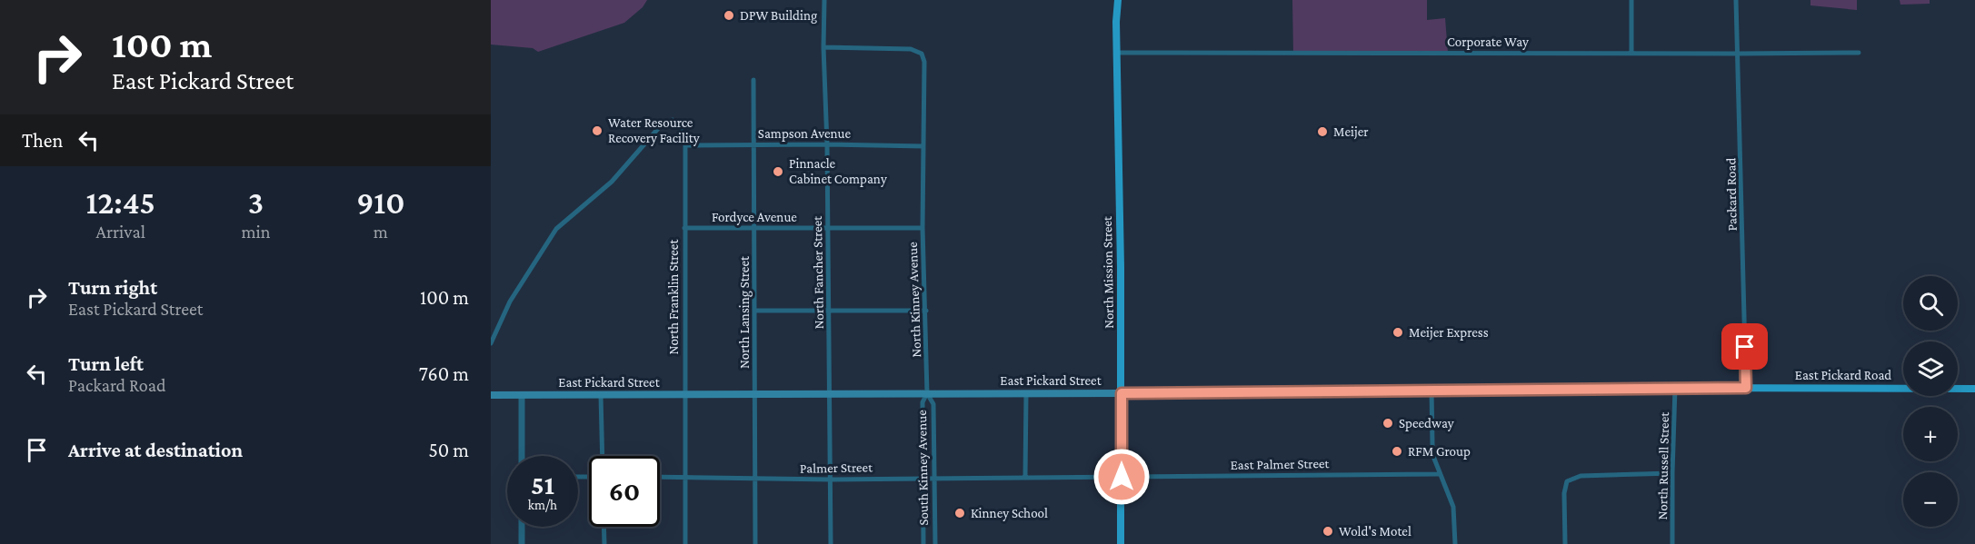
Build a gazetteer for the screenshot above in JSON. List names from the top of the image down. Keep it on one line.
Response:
{"streets":{"main road":["North Mission Street","East Pickard Road","East Pickard Street"],"street":["Corporate Way","Sampson Avenue","Packard Road","Fordyce Avenue","North Fancher Street","North Franklin Street","North Kinney Avenue","North Lansing Street","East Palmer Street","North Russell Street","Palmer Street","South Kinney Avenue"]},"crossings":[["Corporate Way","Packard Road"],["Corporate Way","North Mission Street"],["Sampson Avenue","North Fancher Street"],["Sampson Avenue","North Franklin Street"],["Sampson Avenue","North Kinney Avenue"],["Sampson Avenue","North Lansing Street"],["Packard Road","East Pickard Street"],["Fordyce Avenue","North Fancher Street"],["Fordyce Avenue","North Franklin Street"],["Fordyce Avenue","North Kinney Avenue"],["Fordyce Avenue","North Lansing Street"],["North Fancher Street","North Kinney Avenue"],["North Fancher Street","East Pickard Street"],["North Fancher Street","Palmer Street"],["North Mission Street","East Pickard Street"],["North Mission Street","East Palmer Street"],["North Franklin Street","East Pickard Street"],["North Franklin Street","Palmer Street"],["North Kinney Avenue","East Pickard Street"],["North Kinney Avenue","Palmer Street"],["North Kinney Avenue","South Kinney Avenue"],["North Lansing Street","East Pickard Street"],["North Lansing Street","Palmer Street"],["East Pickard Road","East Pickard Street"],["East Pickard Street","North Russell Street"],["East Pickard Street","South Kinney Avenue"],["East Palmer Street","Palmer Street"],["Palmer Street","South Kinney Avenue"]],"places":["DPW Building","Water Resource Recovery Facility","Meijer","Pinnacle Cabinet Company","Meijer Express","Speedway","RFM Group","Kinney School","Wold's Motel"],"page":{"turn":["100 m","East Pickard Street"],"then":"Then","eta":["12:45","Arrival","3","min","910","m"],"list":[{"name":"Turn right","note":"East Pickard Street","value":"100 m"},{"name":"Turn left","note":"Packard Road","value":"760 m"},{"name":"Arrive at destination","value":"50 m"}],"map_buttons":["+","−"],"speed":"51 km/h","limit":"60"}}
